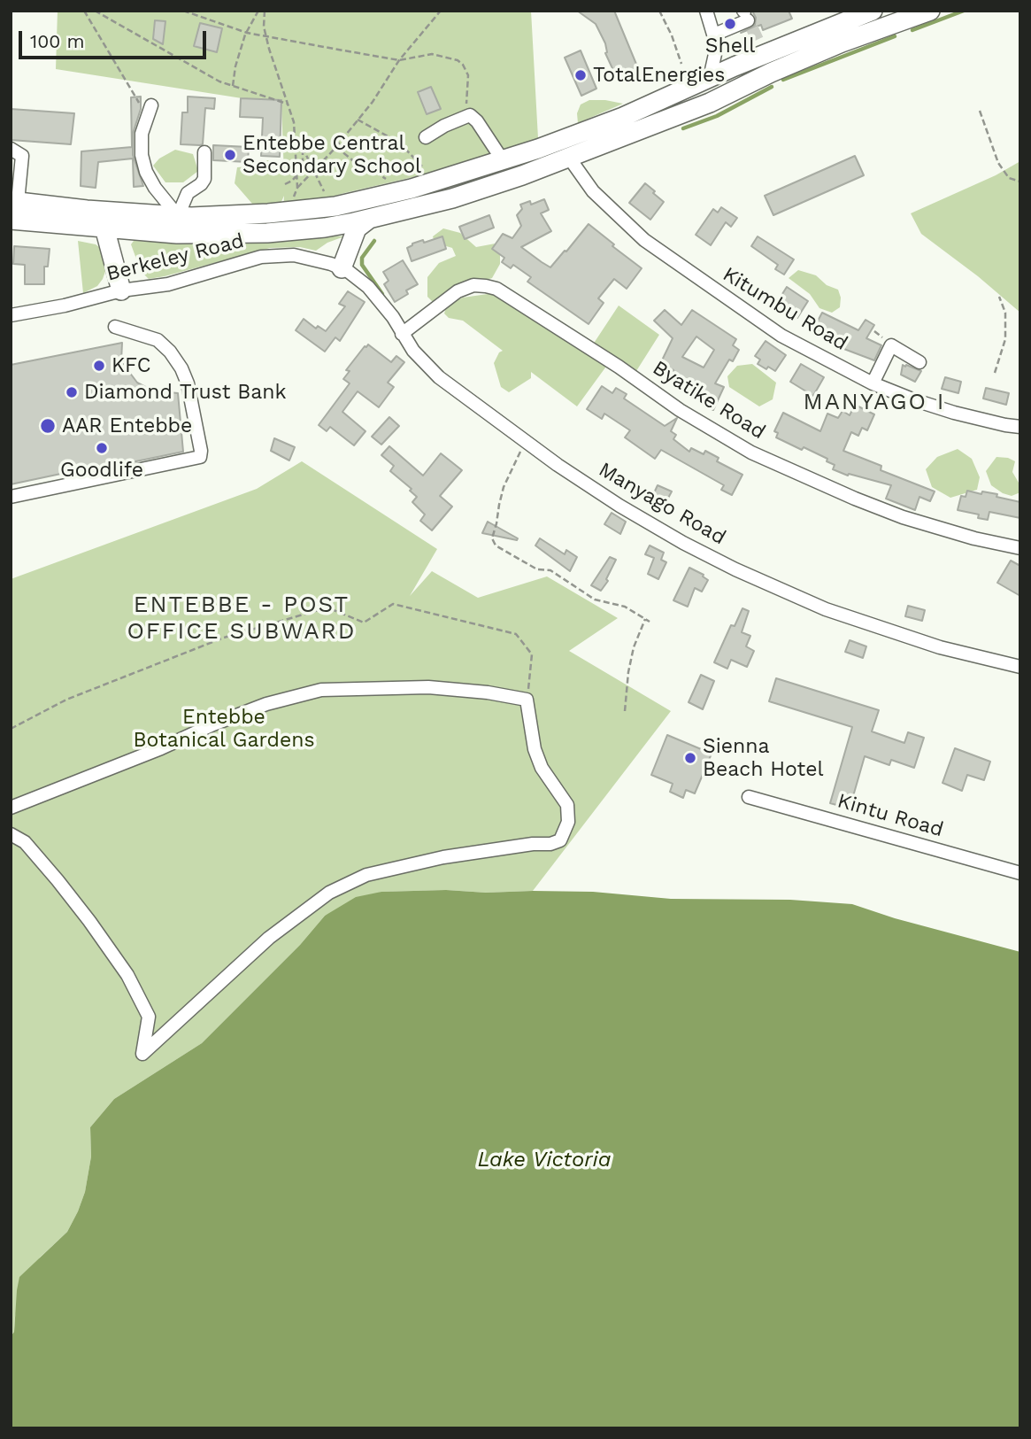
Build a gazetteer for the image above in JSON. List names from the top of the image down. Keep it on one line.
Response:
{"streets":{"street":["Berkeley Road","Kitumbu Road","Byatike Road","Manyago Road","Kintu Road"]},"crossings":[["Berkeley Road","Manyago Road"],["Byatike Road","Manyago Road"]],"districts":["MANYAGO I","ENTEBBE - POST OFFICE SUBWARD"],"water":["Lake Victoria"],"parks":["Entebbe Botanical Gardens"],"places":["Shell","TotalEnergies","Entebbe Central Secondary School","KFC","Diamond Trust Bank","AAR Entebbe","Goodlife","Sienna Beach Hotel"],"scale_bar":"100 m"}
